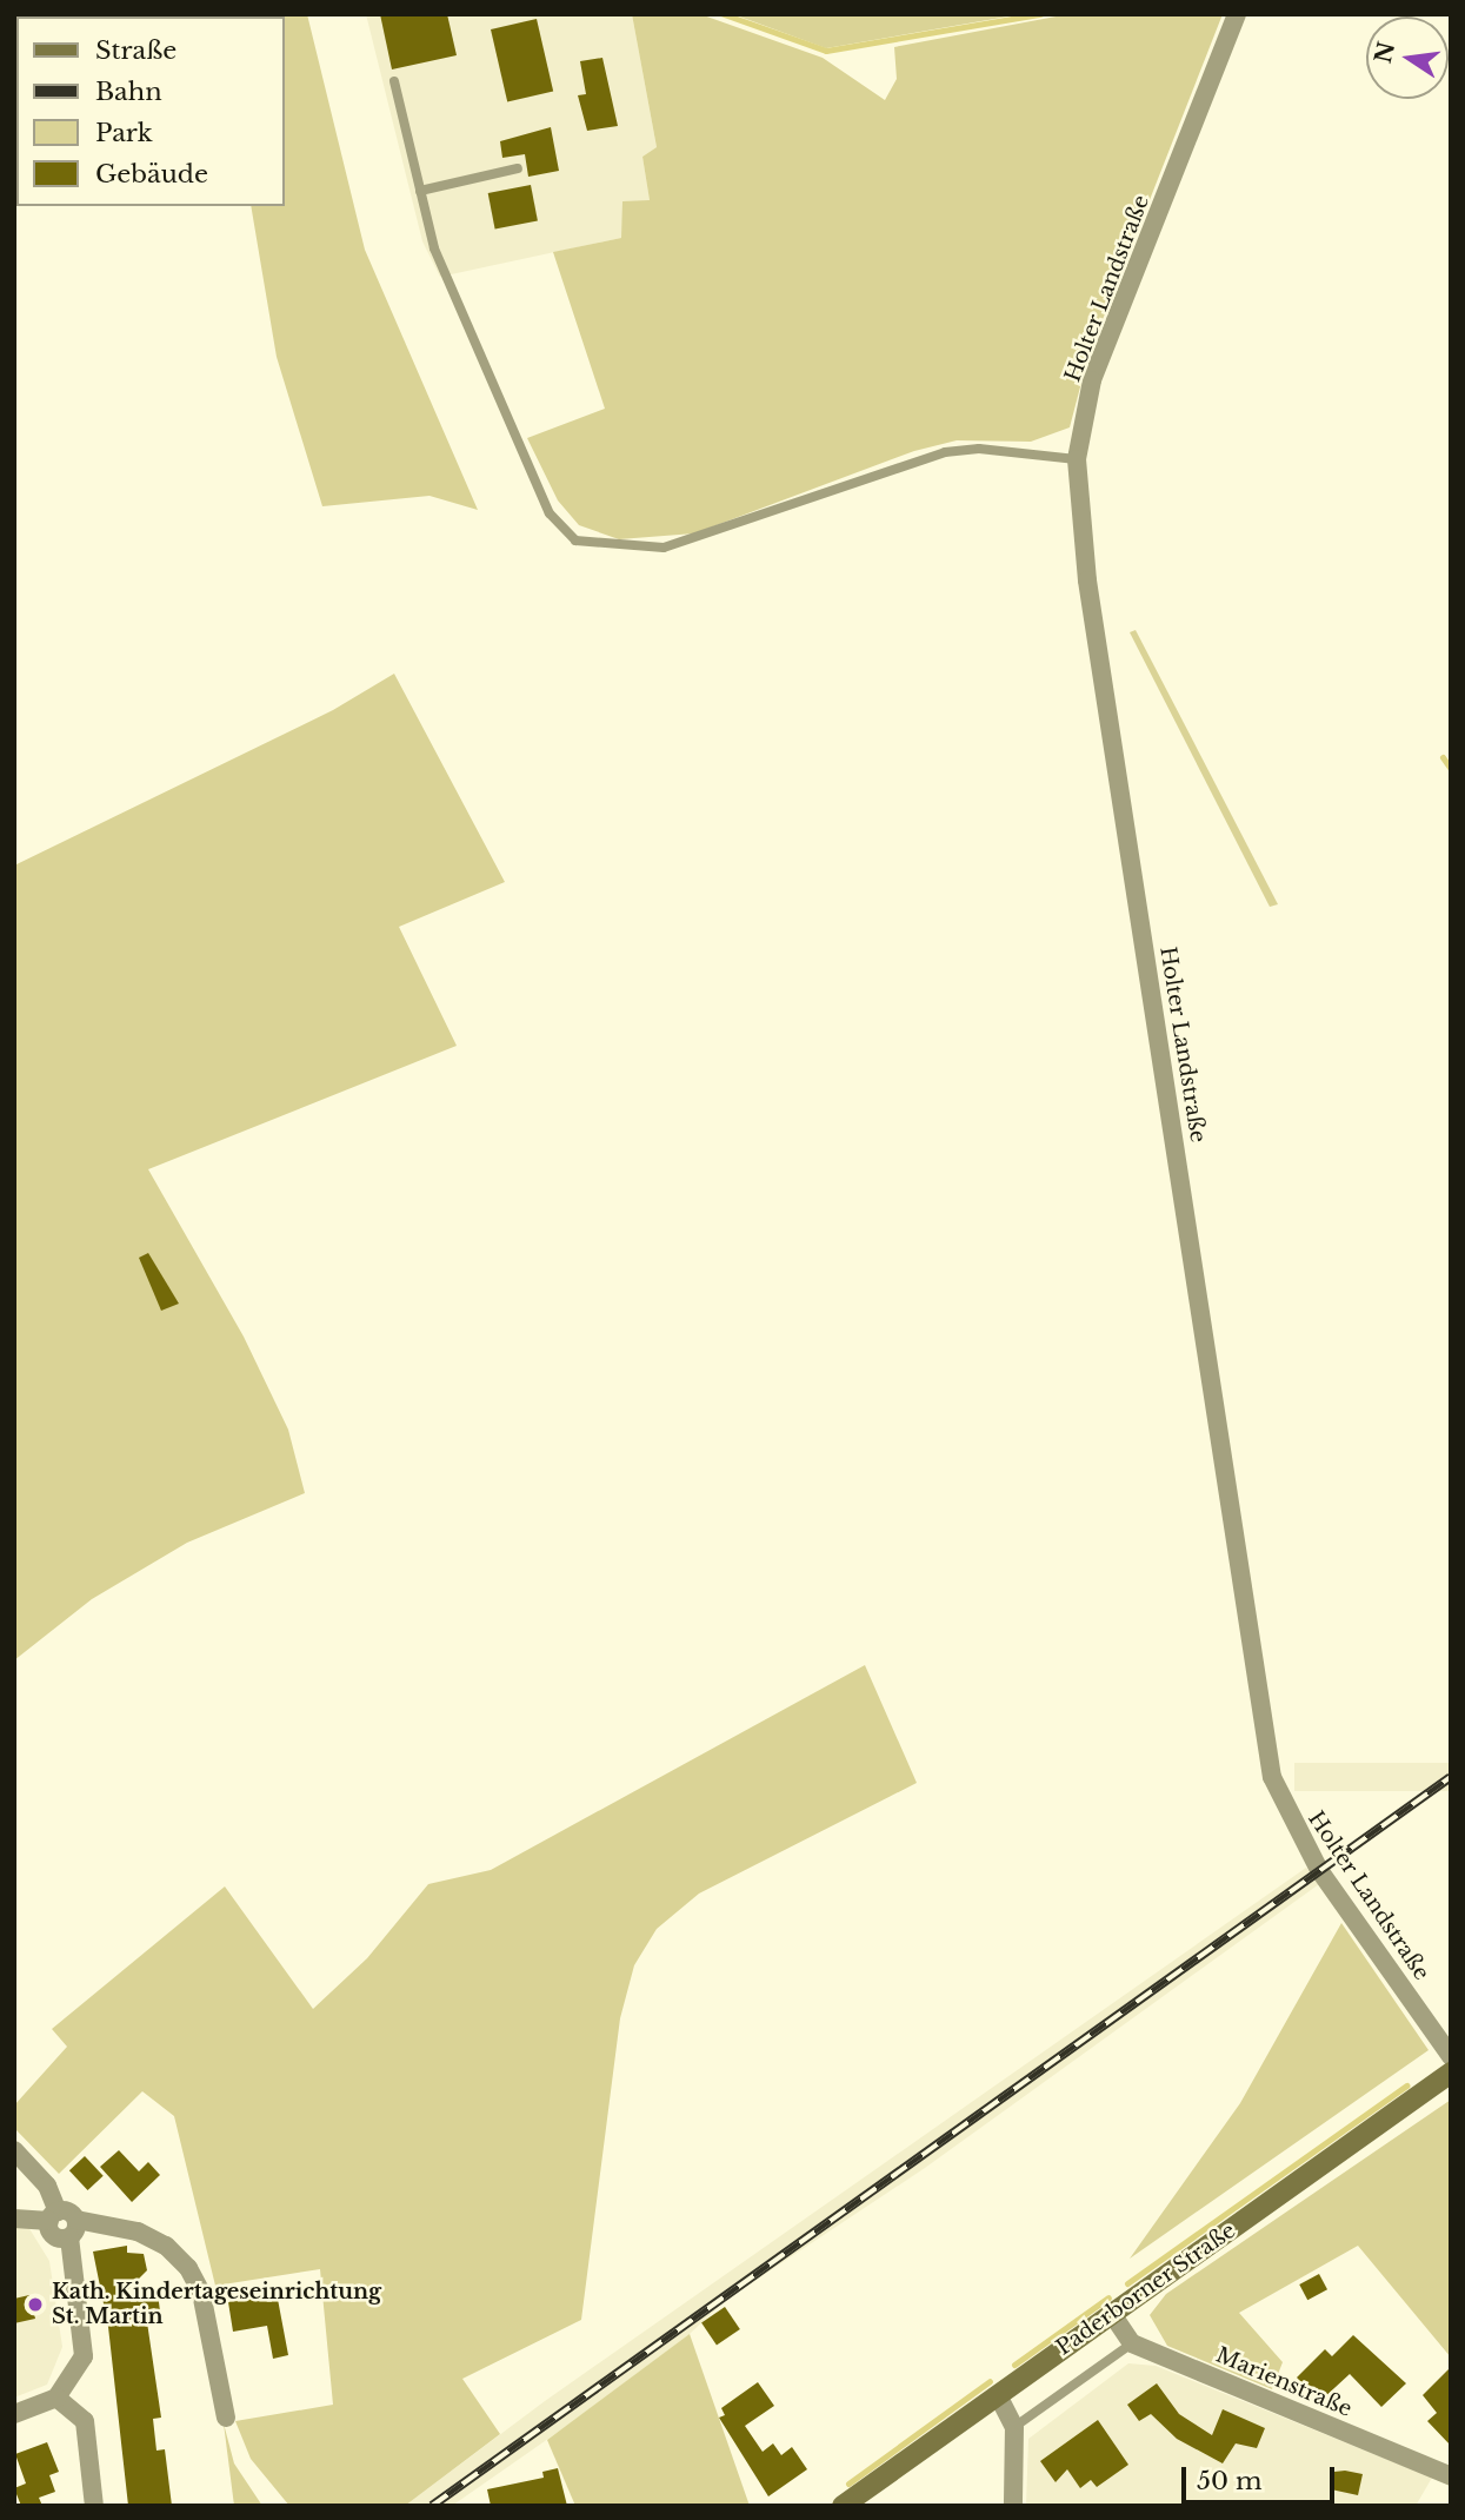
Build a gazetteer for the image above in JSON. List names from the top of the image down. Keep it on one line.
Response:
{"streets":{"main road":["Paderborner Straße"],"street":["Holter Landstraße","Marienstraße"]},"places":["Kath. Kindertageseinrichtung St. Martin"],"legend":["Straße","Bahn","Park","Gebäude"],"scale_bar":"50 m","north":"left"}
